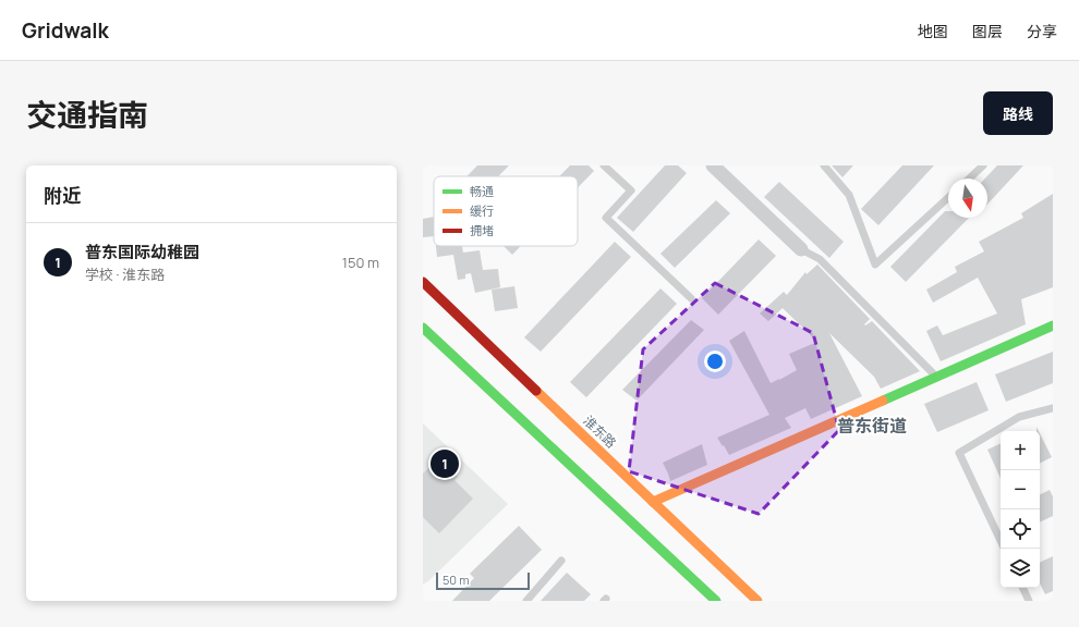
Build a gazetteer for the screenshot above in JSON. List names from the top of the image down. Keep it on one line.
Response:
{"streets":{"main road":["淮东路"]},"districts":["普东街道"],"legend":["畅通","缓行","拥堵"],"scale_bar":"50 m","north":"bottom","page":{"header":"Gridwalk","nav":["地图","图层","分享"],"title":"交通指南","buttons":"路线","heading":"附近","list":[{"mark":"1","name":"普东国际幼稚园","note":"学校 · 淮东路","value":"150 m"}],"map_buttons":["+","−"],"pins":"1","scale":"50 m"}}
